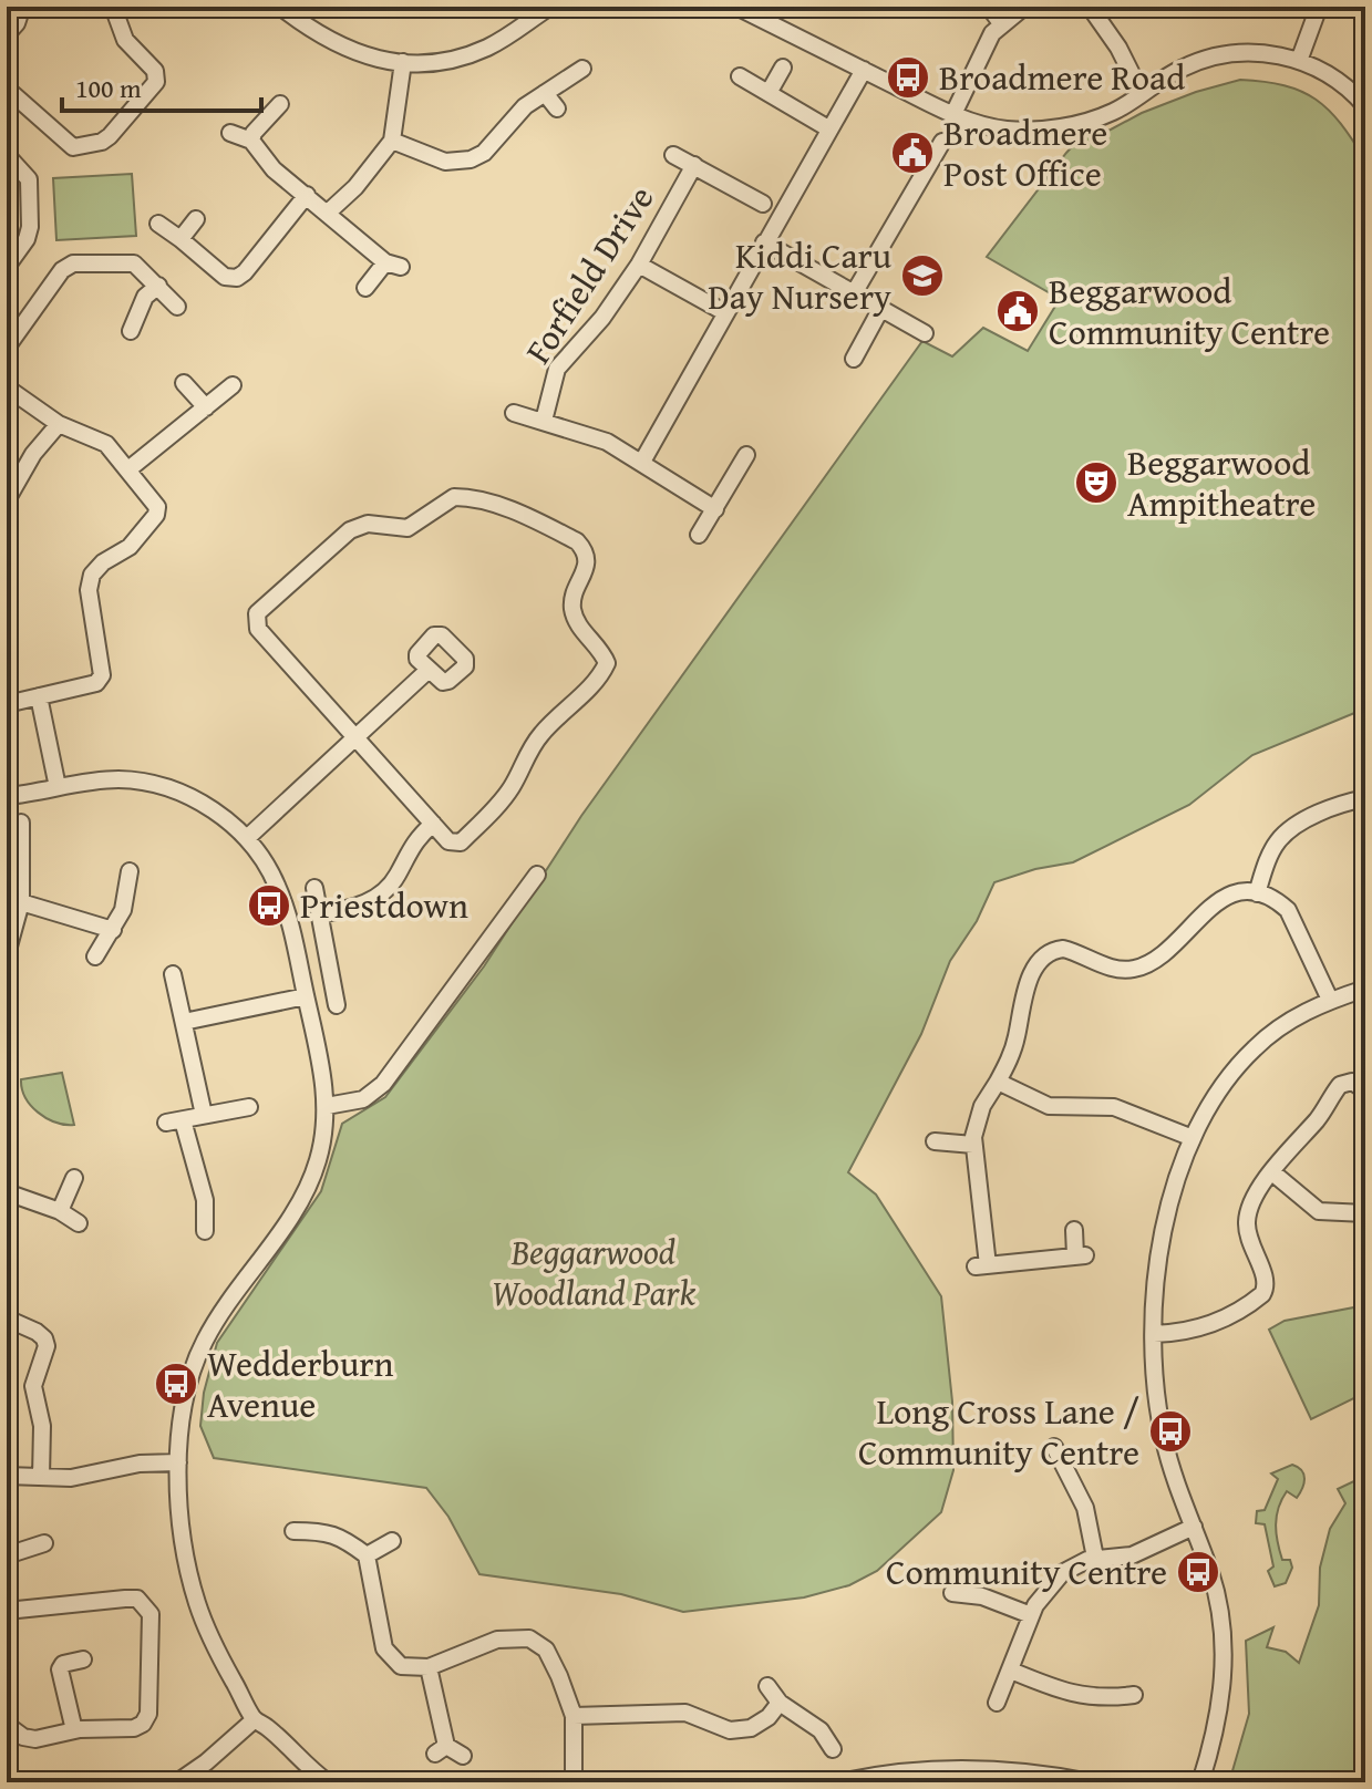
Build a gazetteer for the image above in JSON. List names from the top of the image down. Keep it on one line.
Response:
{"streets":{"street":["Forfield Drive"]},"parks":["Beggarwood Woodland Park"],"places":{"bus stop":["Broadmere Road","Priestdown","Wedderburn Avenue","Long Cross Lane / Community Centre","Community Centre"],"public building":["Broadmere Post Office","Beggarwood Community Centre"],"school or university":["Kiddi Caru Day Nursery"],"theatre":["Beggarwood Ampitheatre"]},"scale_bar":"100 m"}
